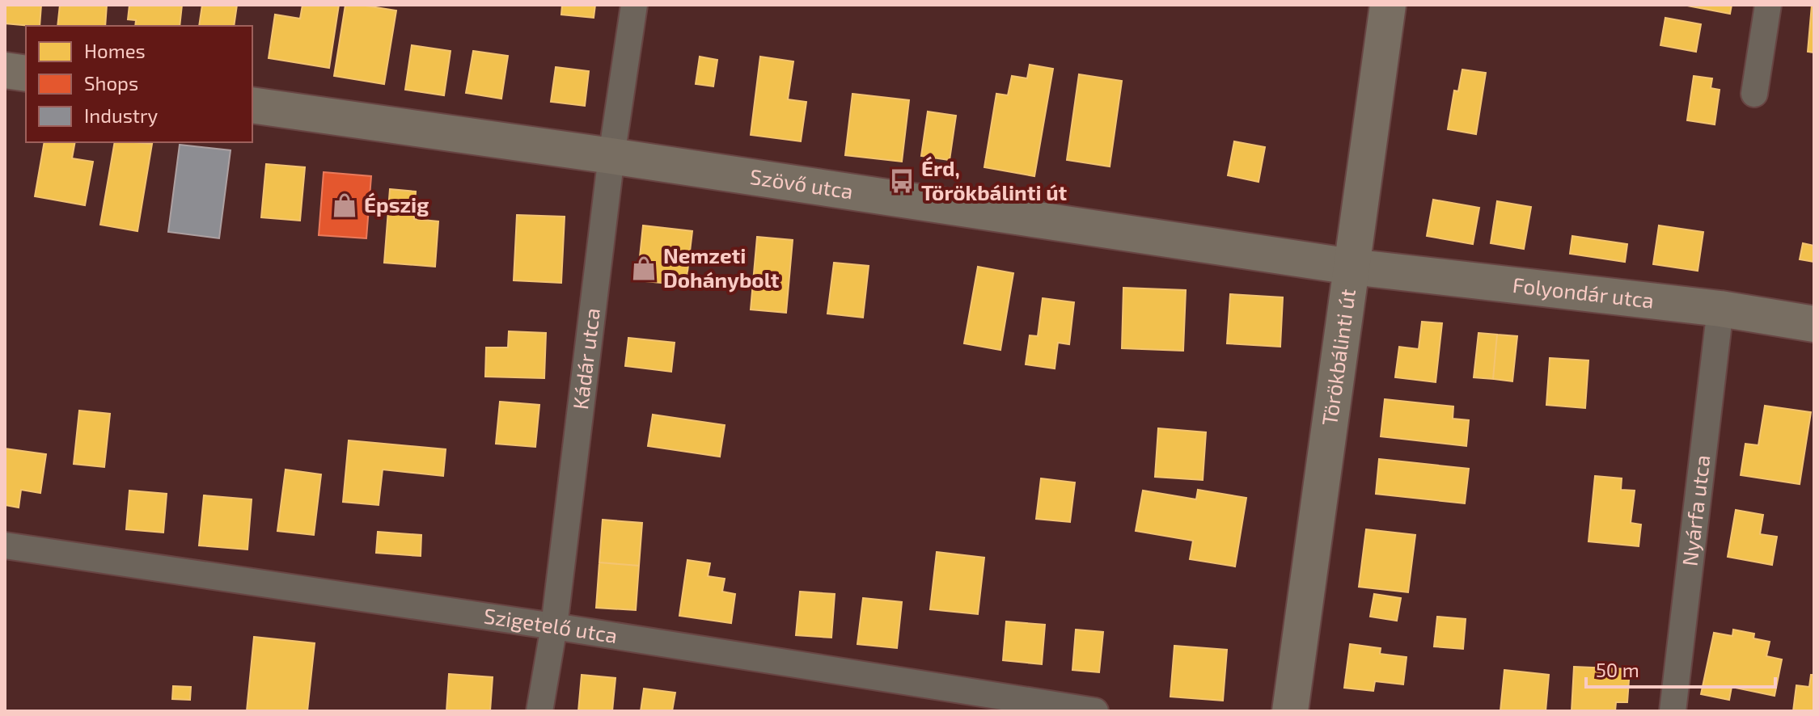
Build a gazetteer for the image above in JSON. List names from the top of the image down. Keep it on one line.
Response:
{"streets":{"street":["Szövő utca","Folyondár utca","Kádár utca","Törökbálinti út","Nyárfa utca","Szigetelő utca"]},"crossings":[["Szövő utca","Folyondár utca"],["Szövő utca","Kádár utca"],["Szövő utca","Törökbálinti út"],["Folyondár utca","Törökbálinti út"],["Folyondár utca","Nyárfa utca"],["Kádár utca","Szigetelő utca"]],"places":{"bus stop":["Érd, Törökbálinti út"],"shop":["Épszig","Nemzeti Dohánybolt"]},"legend":["Homes","Shops","Industry"],"scale_bar":"50 m"}
